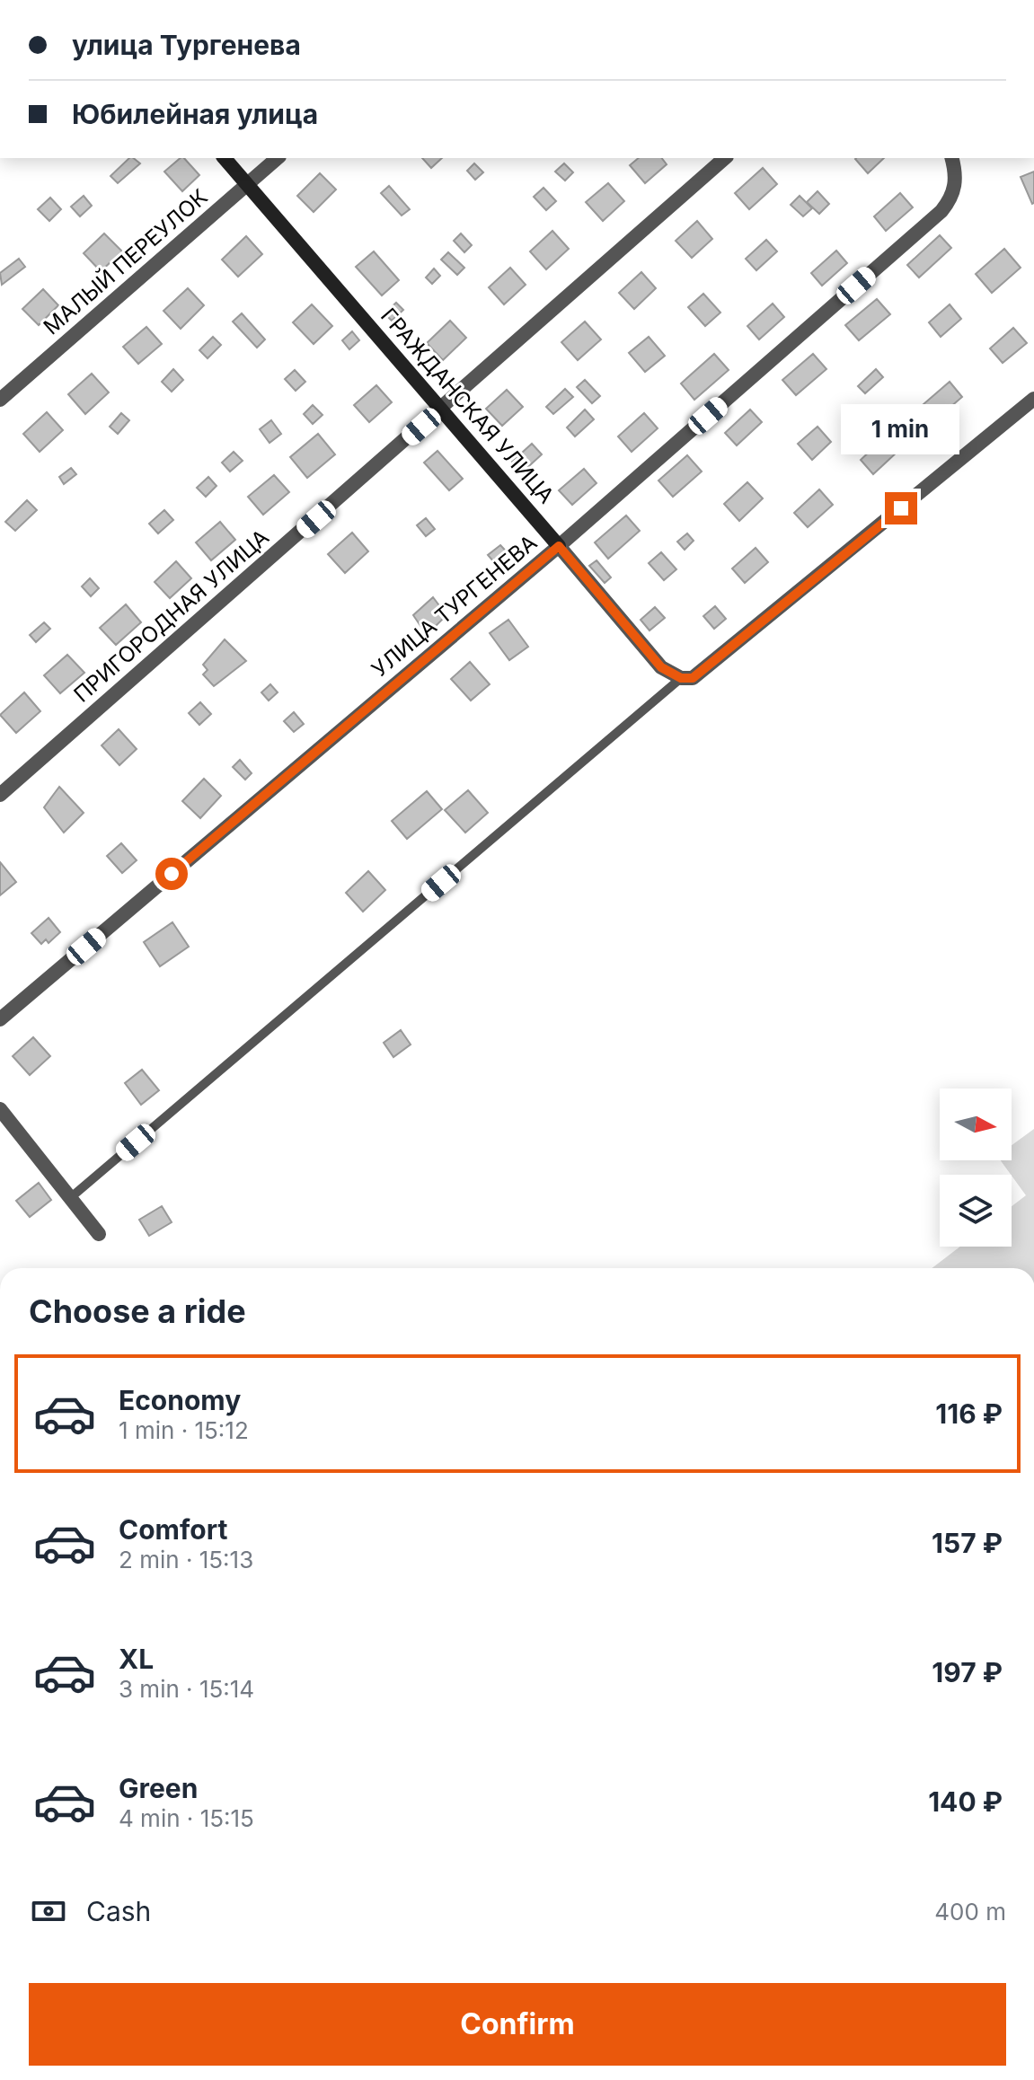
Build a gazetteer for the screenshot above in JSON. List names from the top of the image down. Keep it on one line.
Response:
{"streets":{"street":["МАЛЫЙ ПЕРЕУЛОК","ГРАЖДАНСКАЯ УЛИЦА","УЛИЦА ТУРГЕНЕВА","ПРИГОРОДНАЯ УЛИЦА"]},"crossings":[["МАЛЫЙ ПЕРЕУЛОК","ГРАЖДАНСКАЯ УЛИЦА"],["ГРАЖДАНСКАЯ УЛИЦА","УЛИЦА ТУРГЕНЕВА"],["ГРАЖДАНСКАЯ УЛИЦА","ПРИГОРОДНАЯ УЛИЦА"]],"north":"right","page":{"banner":["улица Тургенева","Юбилейная улица"],"bubble":"1 min","heading":"Choose a ride","list":[{"name":"Economy","note":"1 min · 15:12","value":"116 ₽"},{"name":"Comfort","note":"2 min · 15:13","value":"157 ₽"},{"name":"XL","note":"3 min · 15:14","value":"197 ₽"},{"name":"Green","note":"4 min · 15:15","value":"140 ₽"}],"pay":["Cash","400 m"],"buttons":"Confirm"}}
